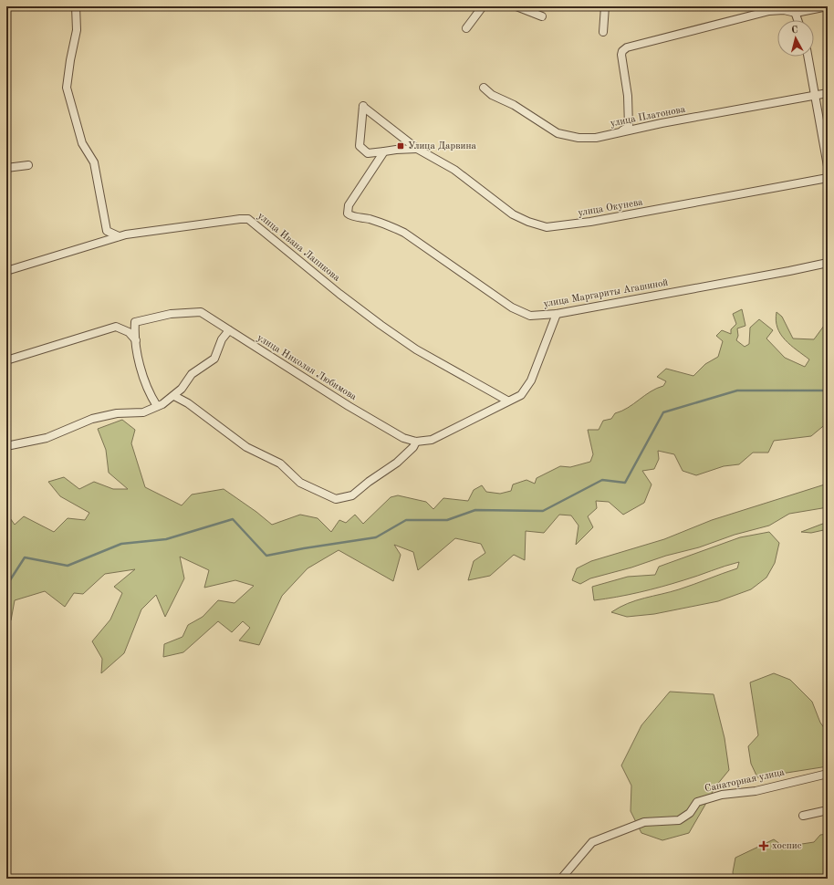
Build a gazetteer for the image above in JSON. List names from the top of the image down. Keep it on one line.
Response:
{"streets":{"street":["улица Платонова","улица Окунева","улица Ивана Лапикова","улица Маргариты Агашиной","улица Николая Любимова","Санаторная улица"]},"crossings":[["улица Окунева","улица Маргариты Агашиной"]],"places":{"transit":["Улица Дарвина"],"health":["хоспис"]},"north":"top"}
